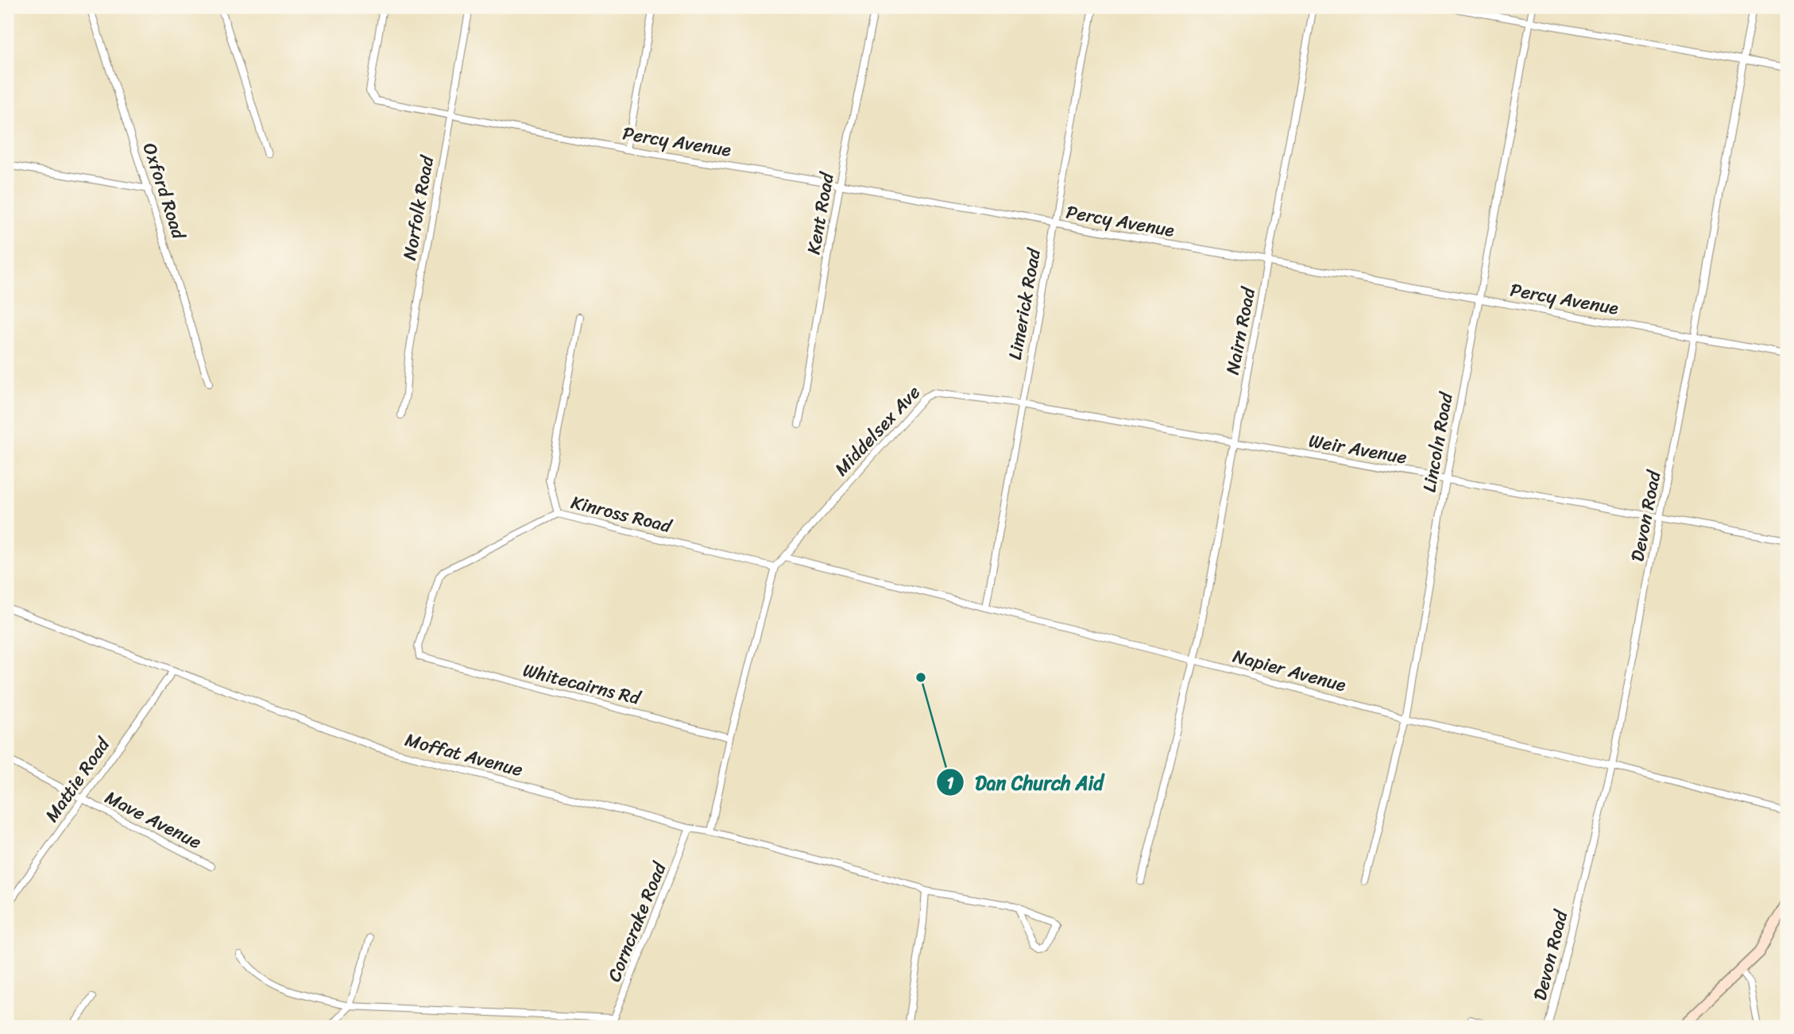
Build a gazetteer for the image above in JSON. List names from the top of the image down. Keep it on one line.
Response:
{"streets":{"street":["Percy Avenue","Oxford Road","Norfolk Road","Kent Road","Limerick Road","Nairn Road","Middelsex Ave","Lincoln Road","Weir Avenue","Kinross Road","Devon Road","Napier Avenue","Whitecairns Rd","Moffat Avenue","Mattie Road","Mave Avenue","Corncrake Road"]},"crossings":[["Percy Avenue","Norfolk Road"],["Percy Avenue","Kent Road"],["Percy Avenue","Limerick Road"],["Percy Avenue","Nairn Road"],["Percy Avenue","Lincoln Road"],["Percy Avenue","Devon Road"],["Limerick Road","Middelsex Ave"],["Limerick Road","Weir Avenue"],["Limerick Road","Napier Avenue"],["Nairn Road","Weir Avenue"],["Nairn Road","Napier Avenue"],["Middelsex Ave","Weir Avenue"],["Middelsex Ave","Kinross Road"],["Middelsex Ave","Napier Avenue"],["Lincoln Road","Weir Avenue"],["Lincoln Road","Napier Avenue"],["Weir Avenue","Devon Road"],["Kinross Road","Whitecairns Rd"],["Devon Road","Napier Avenue"],["Moffat Avenue","Mattie Road"],["Moffat Avenue","Corncrake Road"],["Mattie Road","Mave Avenue"]],"places":["Dan Church Aid"]}
